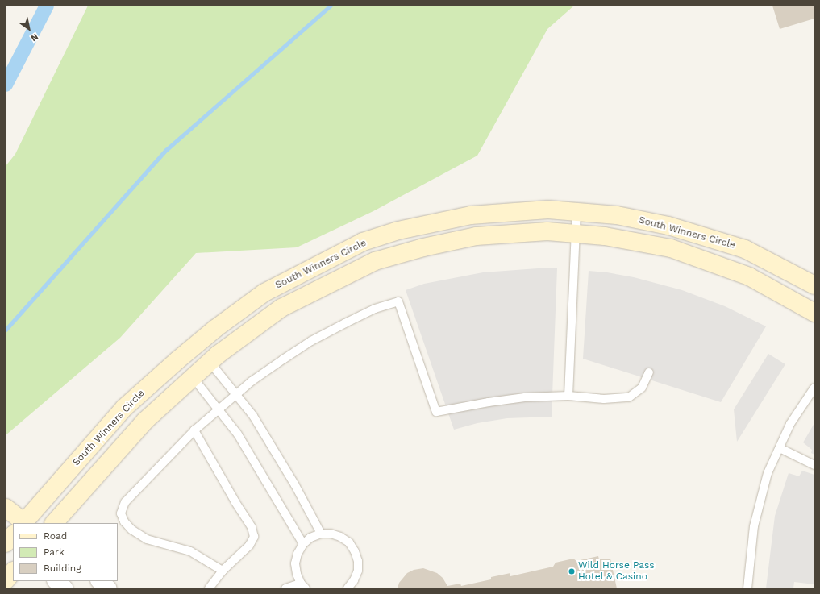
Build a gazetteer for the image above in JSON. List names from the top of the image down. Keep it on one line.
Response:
{"streets":{"street":["South Winners Circle"]},"places":["Wild Horse Pass Hotel & Casino"],"legend":["Road","Park","Building"],"north":"bottom right"}
